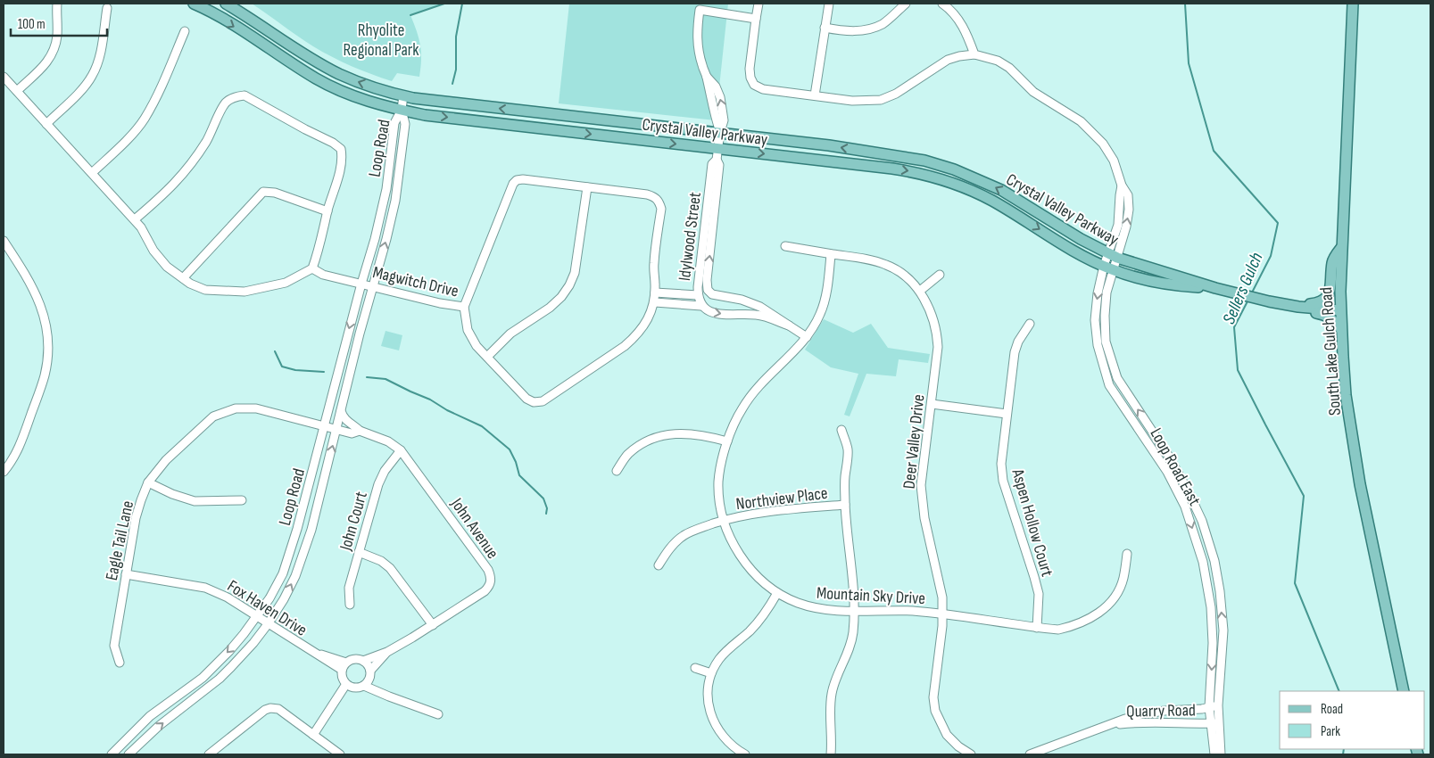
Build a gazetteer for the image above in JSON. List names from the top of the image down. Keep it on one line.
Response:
{"streets":{"main road":["Crystal Valley Parkway","South Lake Gulch Road"],"street":["Loop Road","Idylwood Street","Magwitch Drive","Deer Valley Drive","Loop Road East","Northview Place","John Court","Aspen Hollow Court","John Avenue","Eagle Tail Lane","Mountain Sky Drive","Fox Haven Drive","Quarry Road"]},"crossings":[["Crystal Valley Parkway","Loop Road"],["Crystal Valley Parkway","Idylwood Street"],["Crystal Valley Parkway","South Lake Gulch Road"],["Crystal Valley Parkway","Loop Road East"],["Loop Road","Magwitch Drive"],["Loop Road","John Avenue"],["Loop Road","Eagle Tail Lane"],["Loop Road","Fox Haven Drive"],["Idylwood Street","Mountain Sky Drive"],["Deer Valley Drive","Mountain Sky Drive"],["Loop Road East","Quarry Road"],["Northview Place","Mountain Sky Drive"],["John Court","John Avenue"],["Aspen Hollow Court","Mountain Sky Drive"],["John Avenue","Eagle Tail Lane"],["John Avenue","Fox Haven Drive"],["Eagle Tail Lane","Fox Haven Drive"]],"water":["Sellers Gulch"],"parks":["Rhyolite Regional Park"],"legend":["Road","Park"],"scale_bar":"100 m"}
